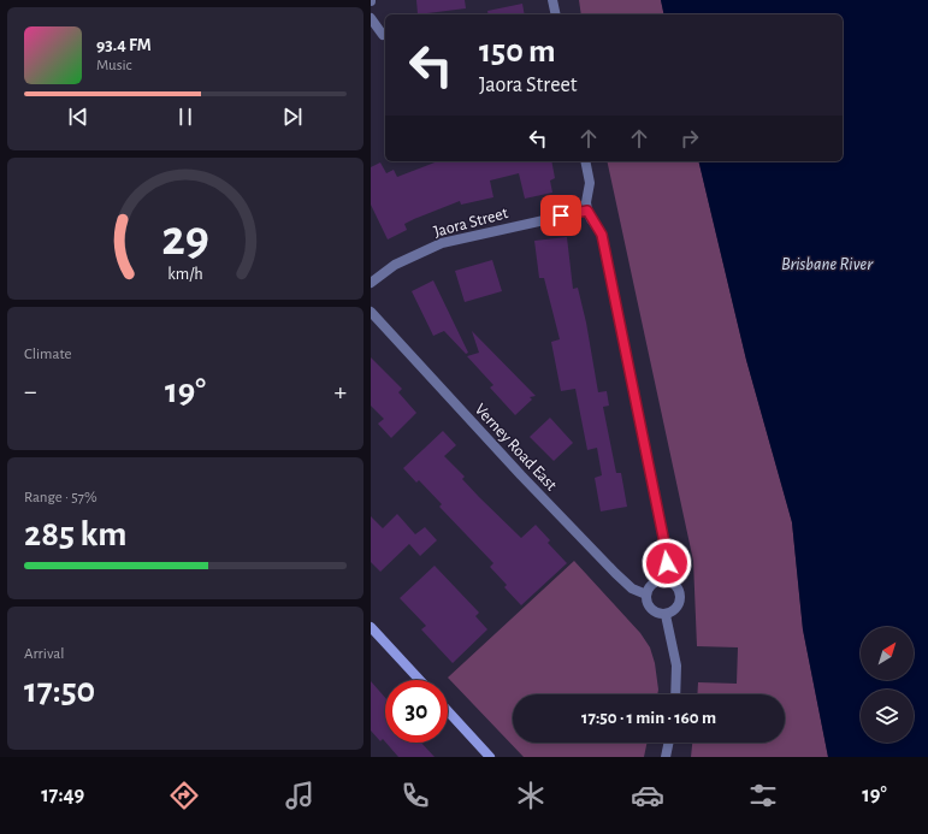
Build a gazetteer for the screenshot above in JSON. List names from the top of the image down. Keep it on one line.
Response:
{"streets":{"street":["Jaora Street","Verney Road East"]},"water":["Brisbane River"],"north":"top right","page":{"turn":["150 m","Jaora Street"],"song":["93.4 FM","Music"],"tile":["Climate",["Range · 57%","285 km"],["Arrival","17:50"]],"heat":["−","19°","+"],"limit":"30","trip":"17:50 · 1 min · 160 m","tabs":["17:49","19°"],"gauge":["29","km/h"]}}
